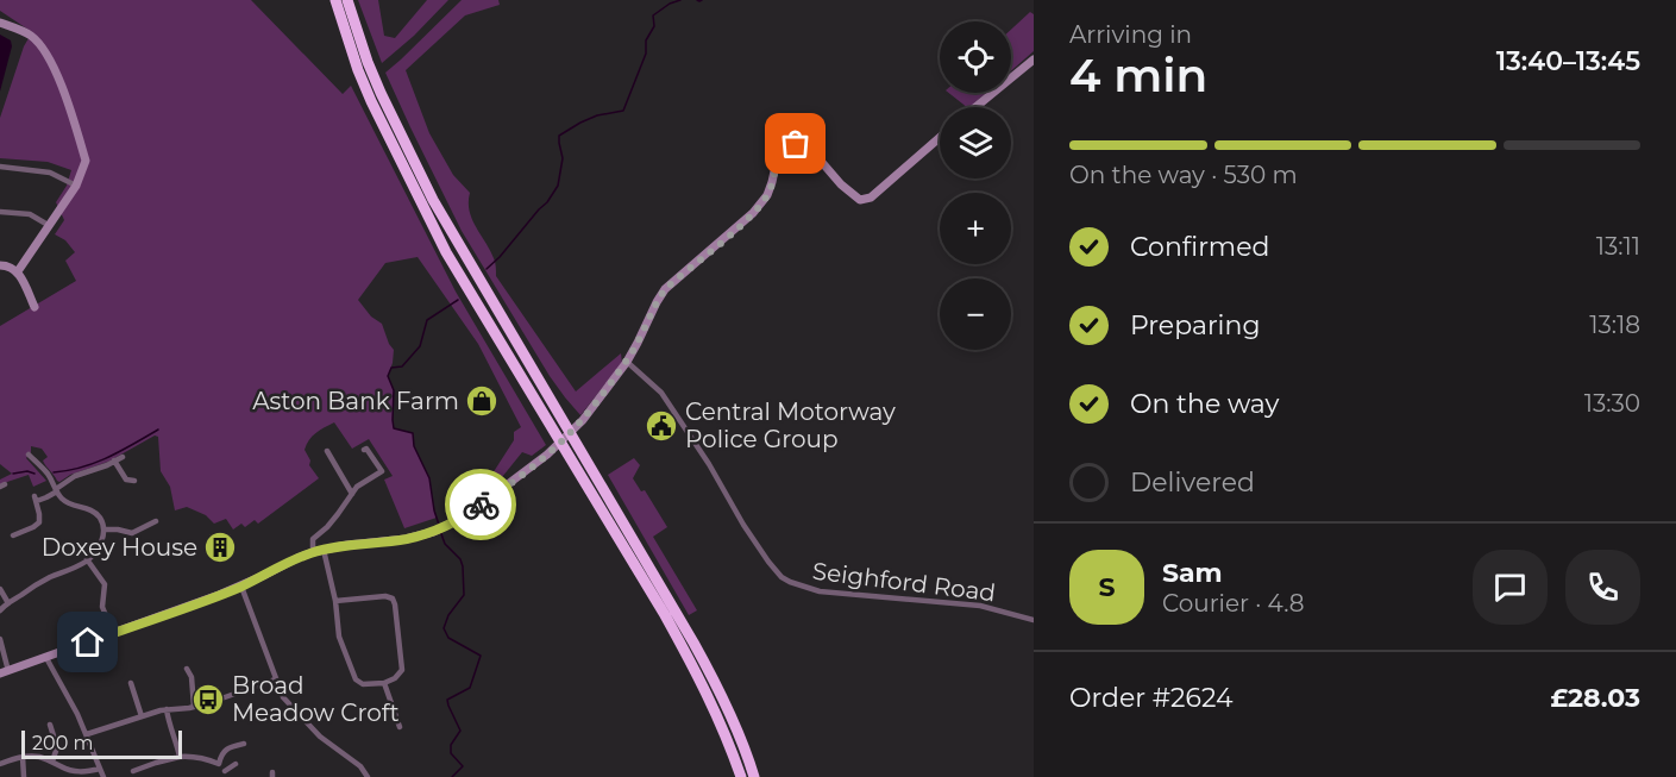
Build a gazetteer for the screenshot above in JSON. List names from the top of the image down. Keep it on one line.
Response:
{"streets":{"street":["Seighford Road"]},"places":{"shop":["Aston Bank Farm"],"public building":["Central Motorway Police Group"],"building":["Doxey House"],"bus stop":["Broad Meadow Croft"]},"scale_bar":"200 m","page":{"heading":["4 min","Arriving in","13:40–13:45"],"panel":["Sam","Courier · 4.8","Order #2624","£28.03"],"map_buttons":["+","−"],"bar":"On the way · 530 m","list":[["Confirmed","13:11"],["Preparing","13:18"],["On the way","13:30"],"Delivered"],"round":"S","scale":"200 m"}}
